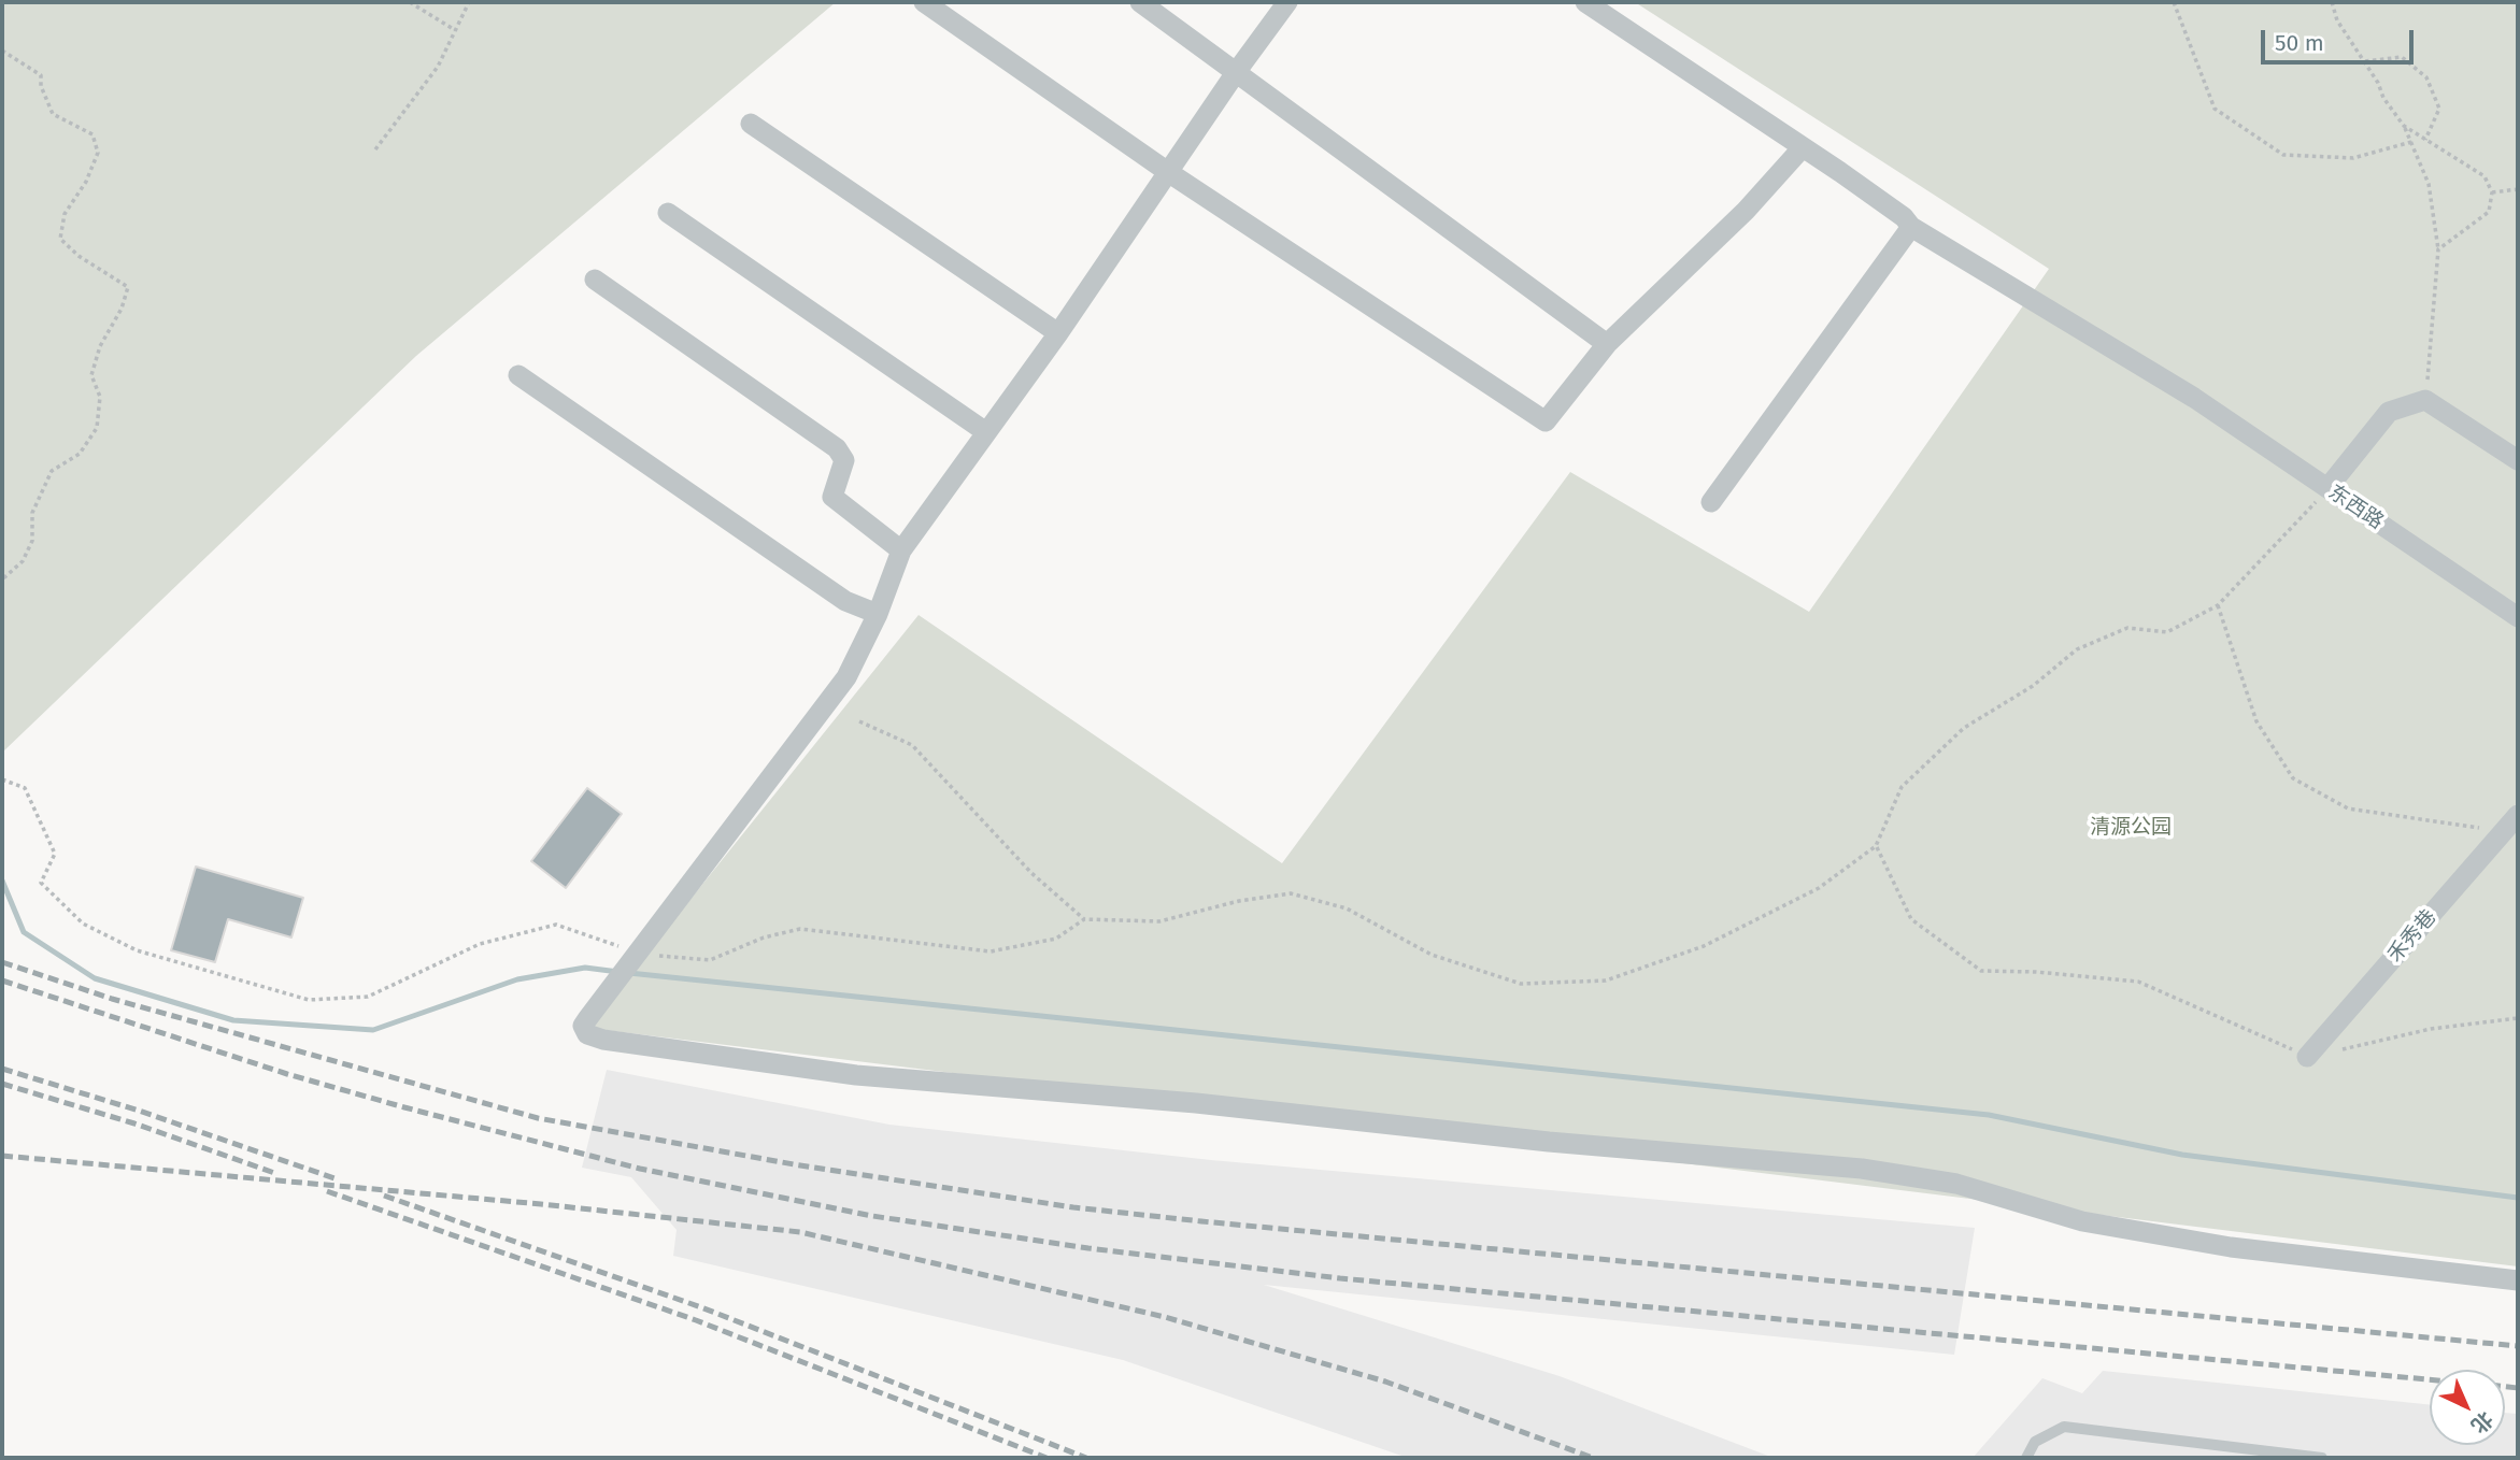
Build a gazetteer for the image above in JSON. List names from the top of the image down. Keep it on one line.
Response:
{"streets":{"street":["东西路","禾秀巷"]},"parks":["清源公园"],"scale_bar":"50 m","north":"bottom right"}
